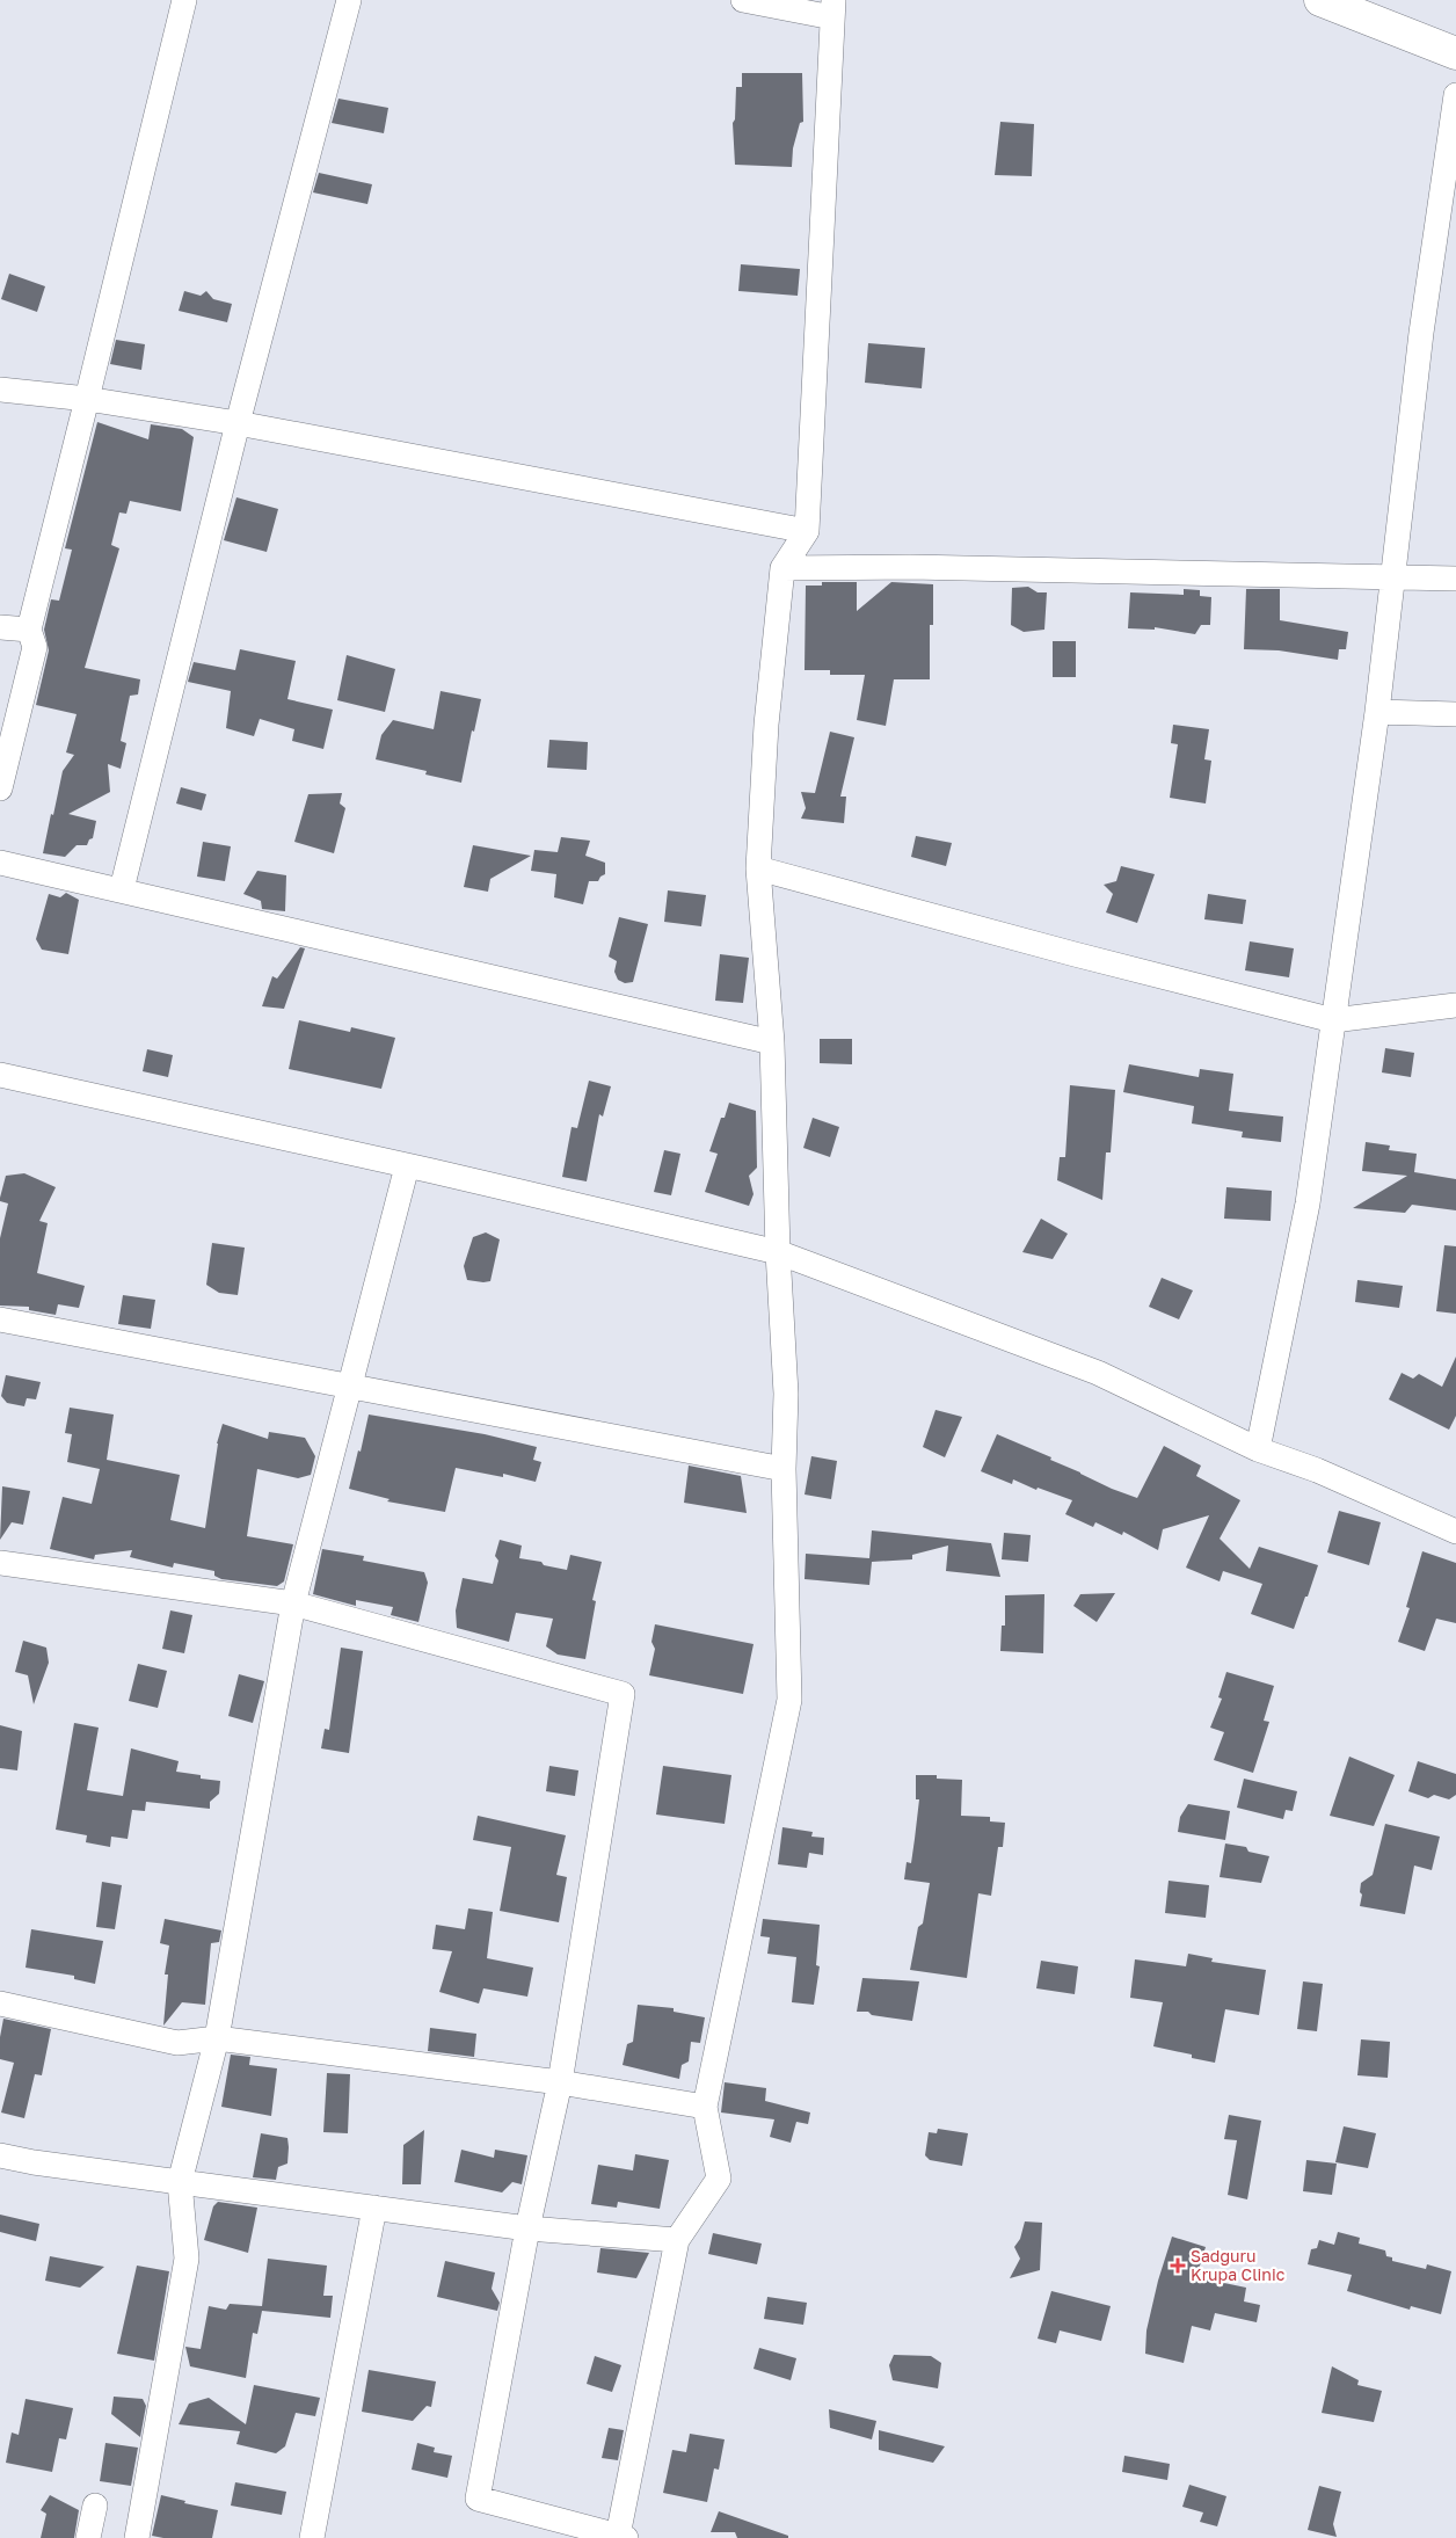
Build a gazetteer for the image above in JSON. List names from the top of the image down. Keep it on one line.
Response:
{"places":{"health":["Sadguru Krupa Clinic"]}}
